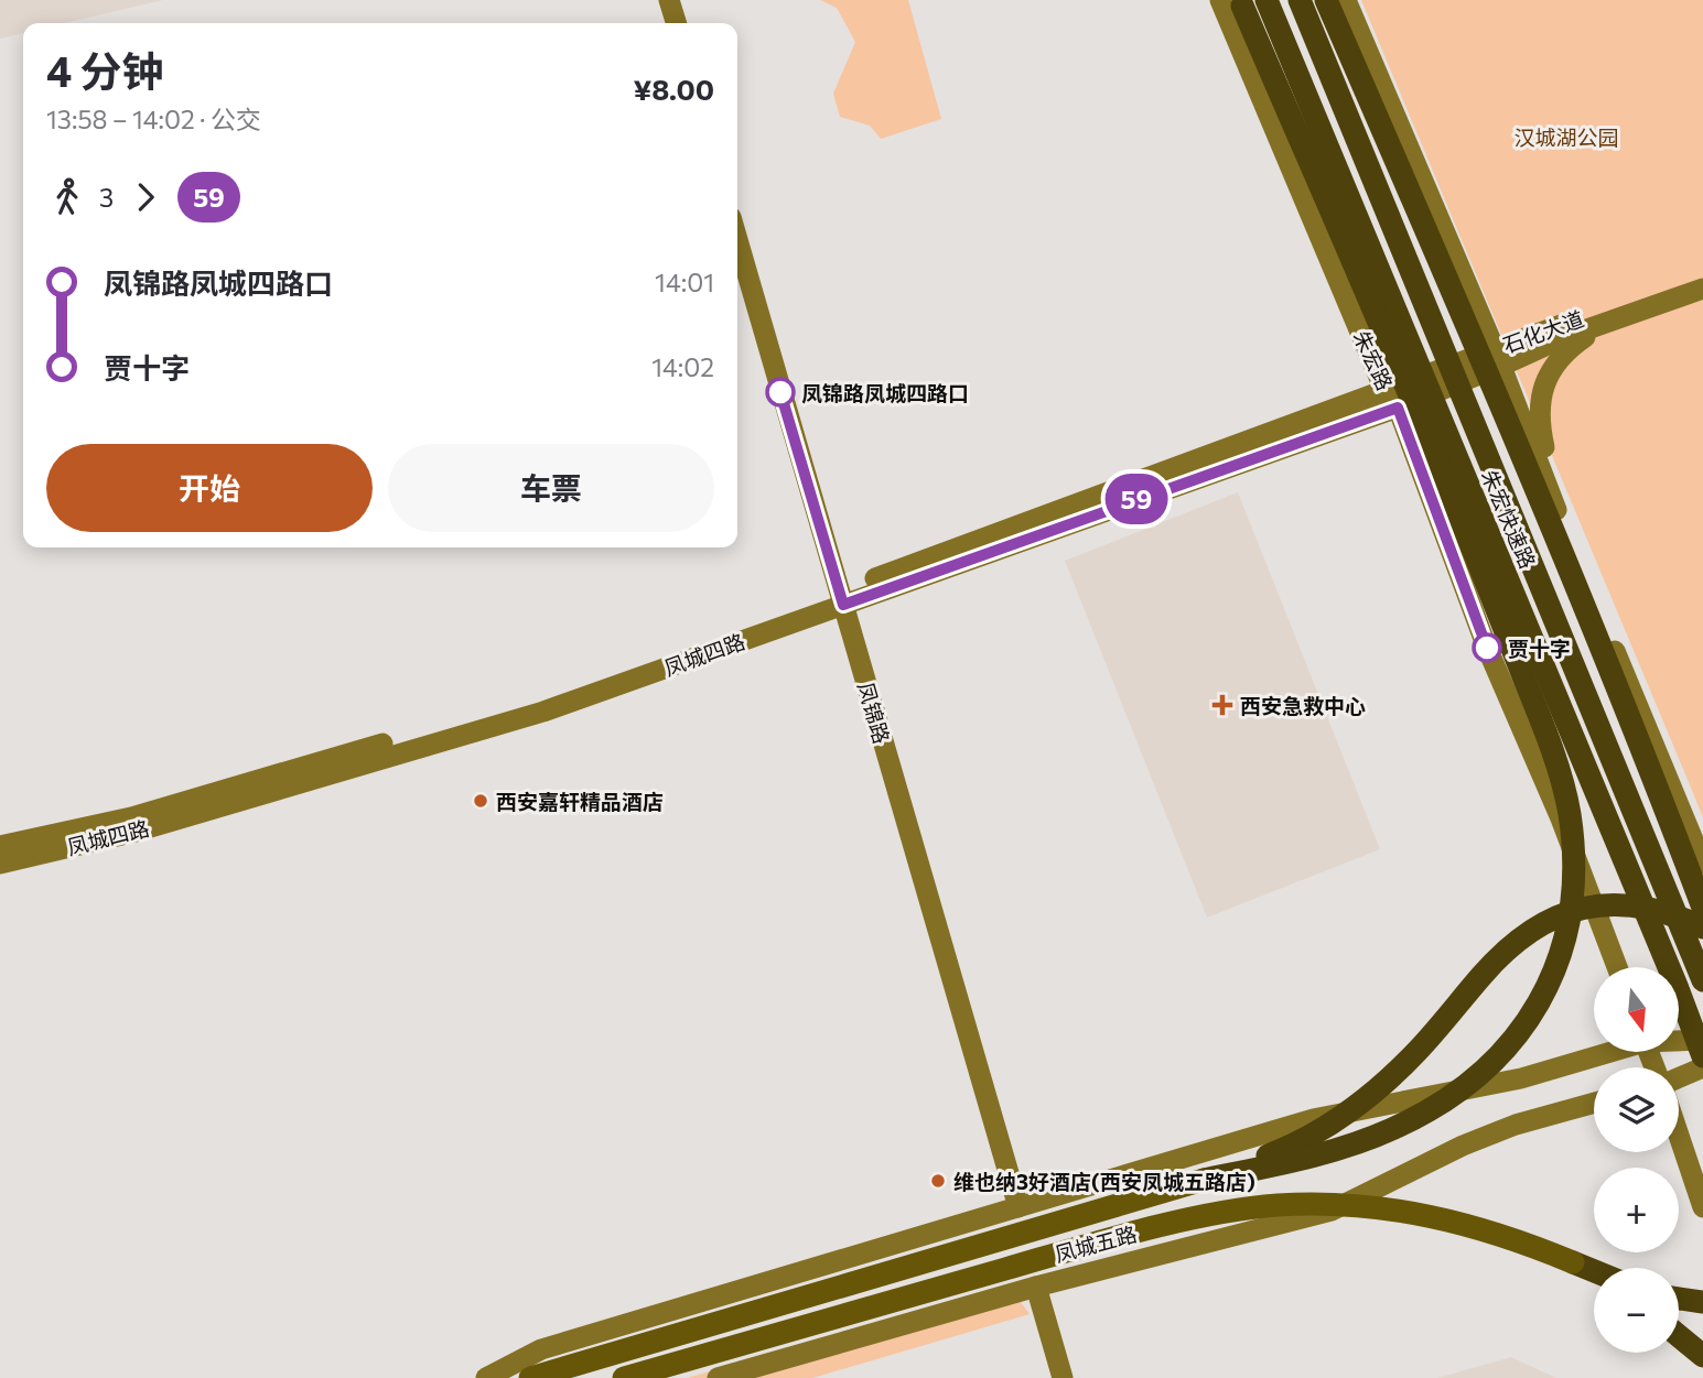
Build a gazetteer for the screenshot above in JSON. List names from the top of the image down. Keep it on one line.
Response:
{"streets":{"highway":["朱宏快速路"],"main road":["石化大道","朱宏路","凤城四路","凤锦路","凤城五路"]},"crossings":[["石化大道","朱宏路"],["石化大道","凤城四路"],["朱宏路","凤城四路"],["凤城四路","凤锦路"]],"parks":["汉城湖公园"],"places":{"other":["凤锦路凤城四路口","贾十字","西安嘉轩精品酒店","维也纳3好酒店(西安凤城五路店)"],"health":["西安急救中心"]},"lines":["bus line 59"],"north":"bottom","page":{"on_map":"59","heading":["4 分钟","13:58 – 14:02 · 公交","¥8.00"],"legs":["3","59"],"list":[{"name":"凤锦路凤城四路口","value":"14:01"},{"name":"贾十字","value":"14:02"}],"buttons":["开始","车票"],"map_buttons":["+","−"]}}
